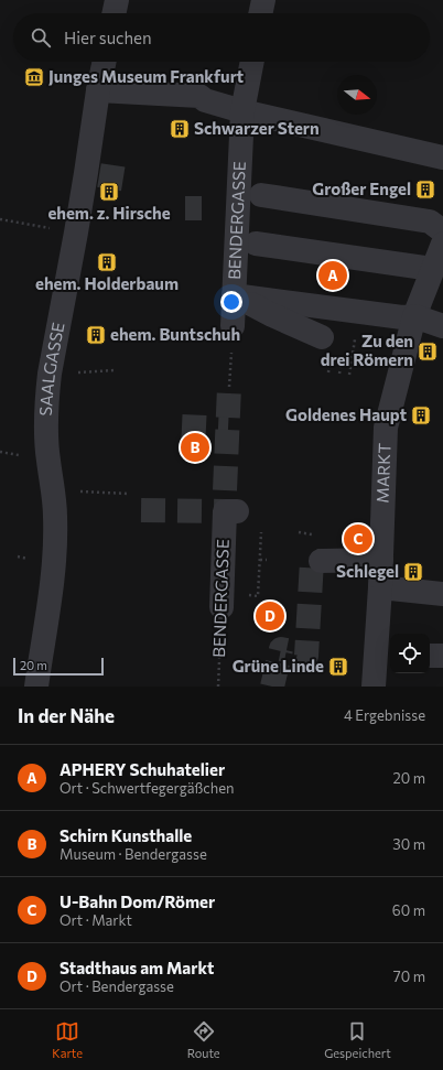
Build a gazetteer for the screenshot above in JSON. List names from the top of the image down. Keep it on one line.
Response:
{"streets":{"street":["BENDERGASSE","SAALGASSE","MARKT"]},"places":{"museum":["Junges Museum Frankfurt"],"building":["Schwarzer Stern","Großer Engel","ehem. z. Hirsche","ehem. Holderbaum","ehem. Buntschuh","Zu den drei Römern","Goldenes Haupt","Schlegel","Grüne Linde"]},"scale_bar":"20 m","north":"right","page":{"search":"Hier suchen","pins":["A","B","C","D"],"scale":"20 m","heading":["In der Nähe","4 Ergebnisse"],"list":[{"mark":"A","name":"APHERY Schuhatelier","note":"Ort · Schwertfegergäßchen","value":"20 m"},{"mark":"B","name":"Schirn Kunsthalle","note":"Museum · Bendergasse","value":"30 m"},{"mark":"C","name":"U-Bahn Dom/Römer","note":"Ort · Markt","value":"60 m"},{"mark":"D","name":"Stadthaus am Markt","note":"Ort · Bendergasse","value":"70 m"}],"nav":["Karte","Route","Gespeichert"]}}
